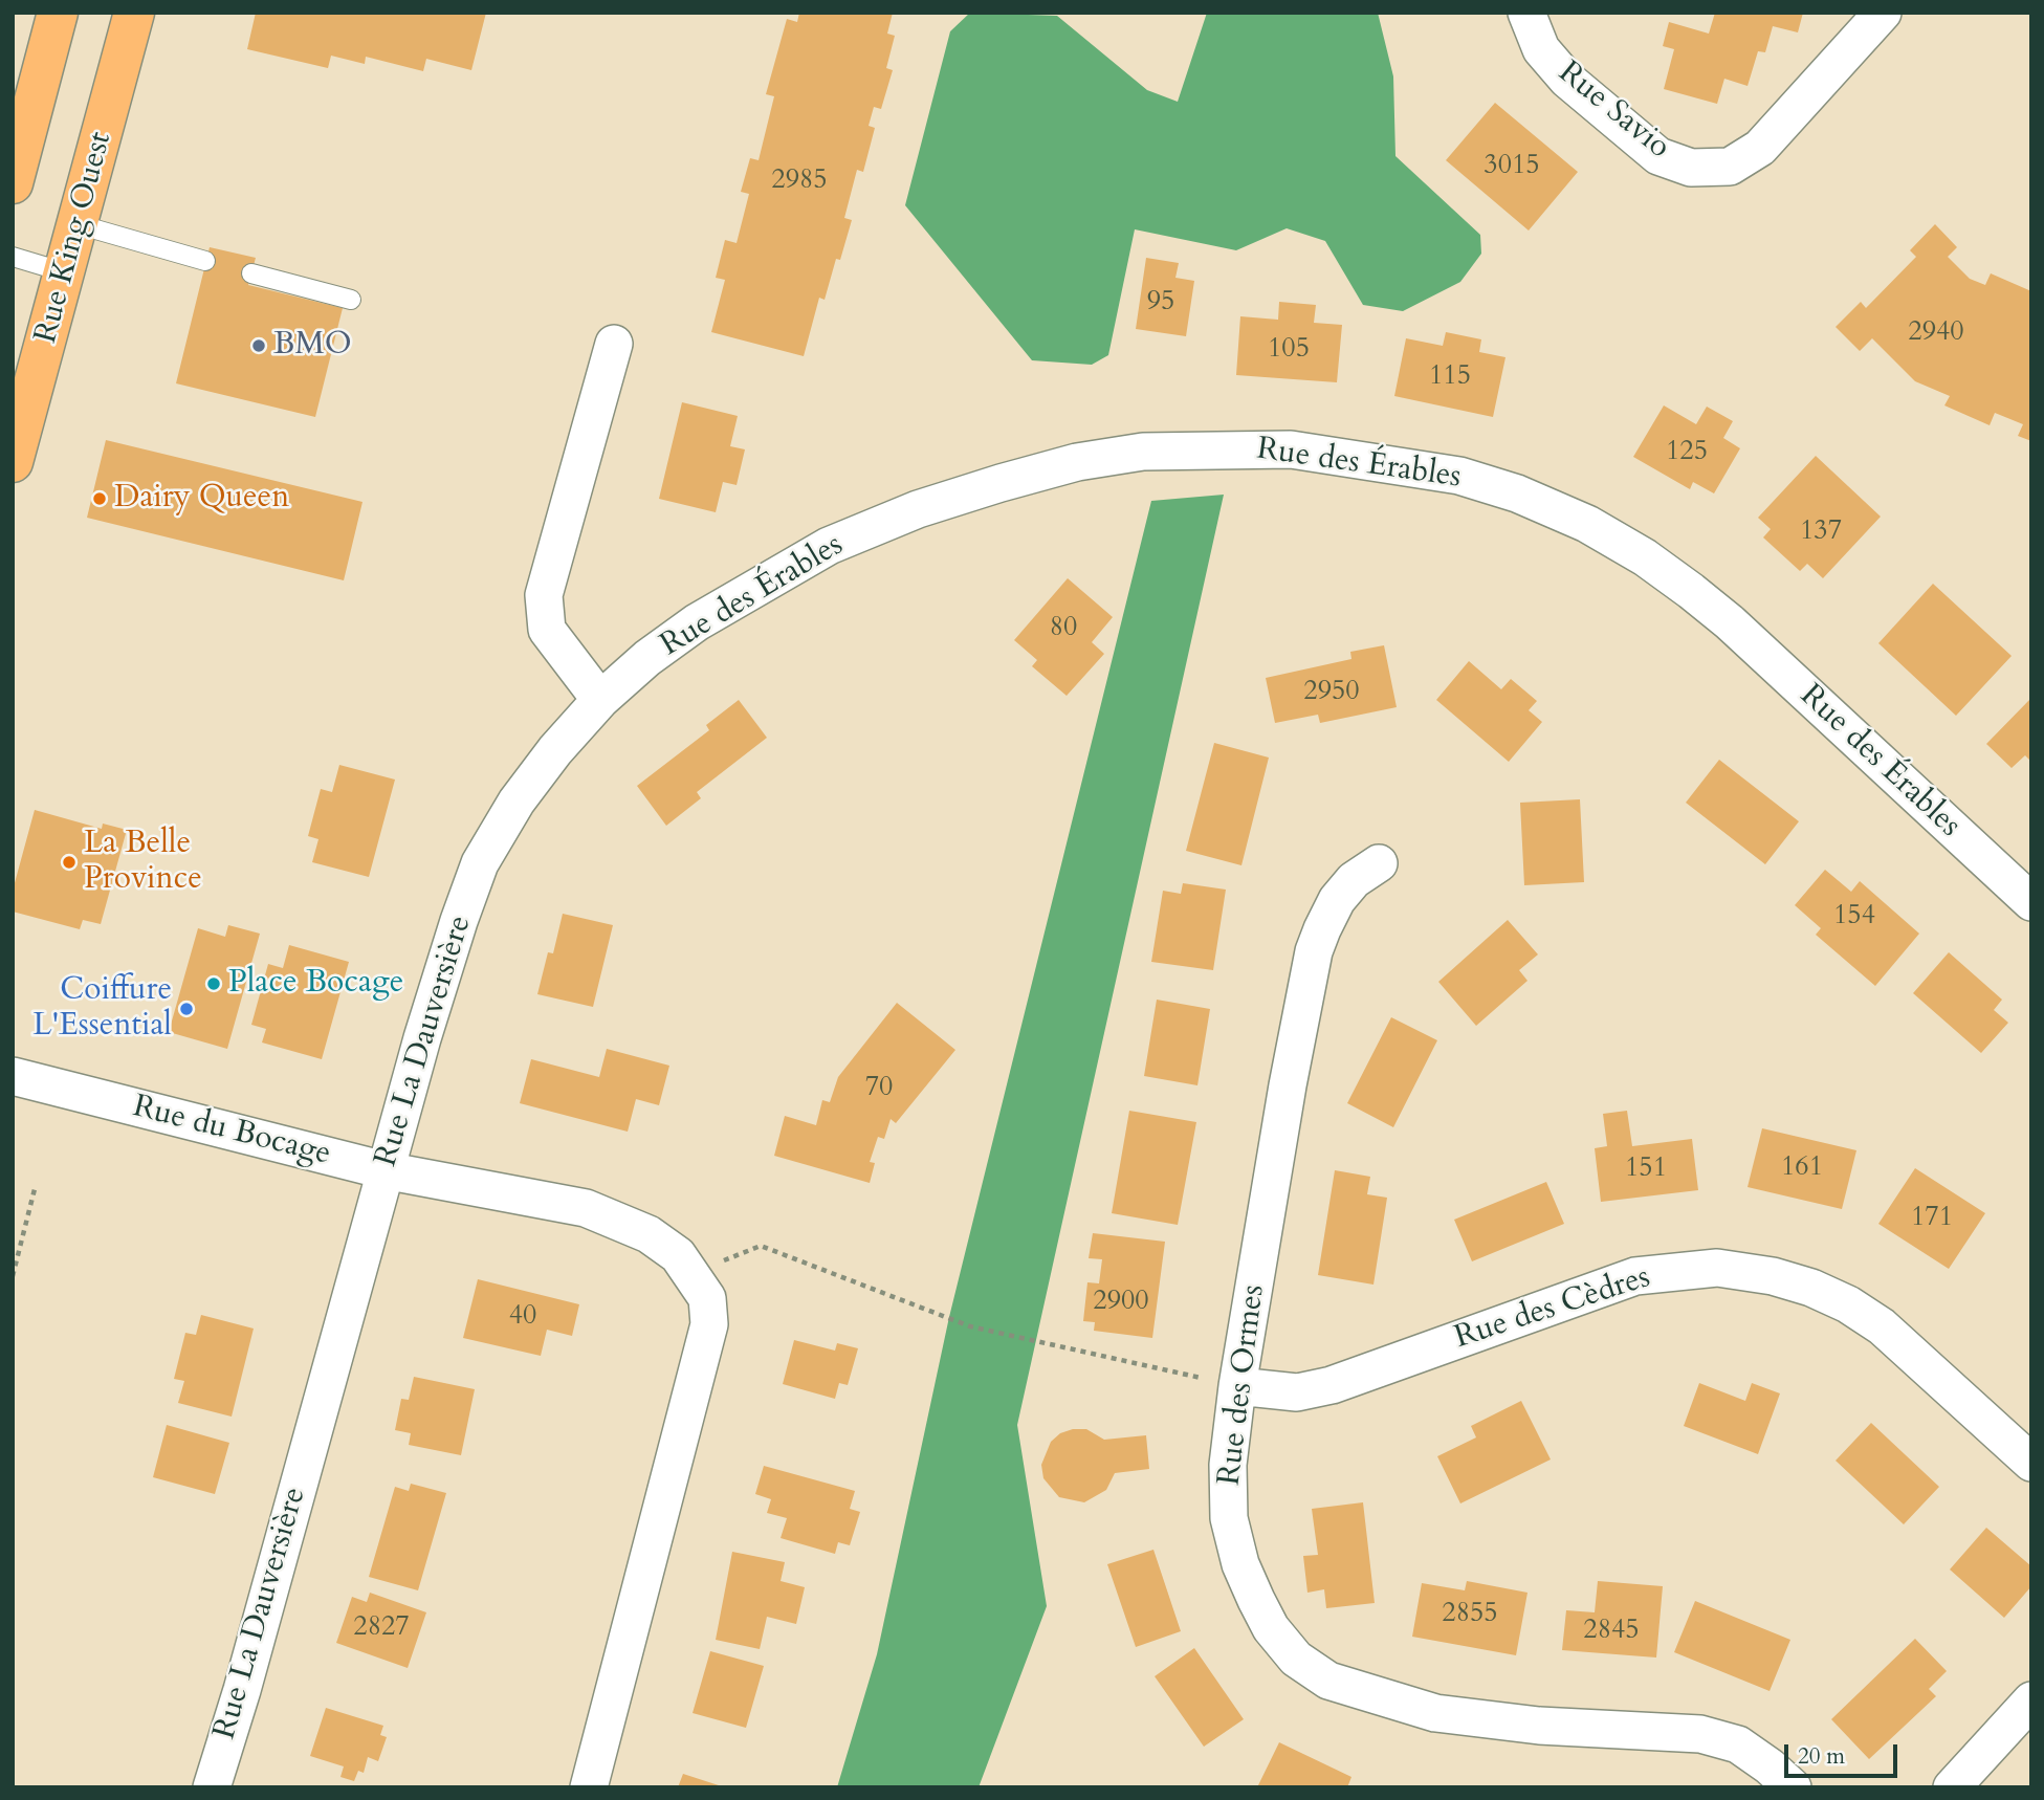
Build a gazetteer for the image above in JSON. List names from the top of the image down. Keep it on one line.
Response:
{"streets":{"main road":["Rue King Ouest"],"street":["Rue Savio","Rue des Érables","Rue La Dauversière","Rue du Bocage","Rue des Cèdres","Rue des Ormes"]},"crossings":[["Rue des Érables","Rue La Dauversière"],["Rue La Dauversière","Rue du Bocage"],["Rue des Cèdres","Rue des Ormes"]],"places":["BMO","Dairy Queen","La Belle Province","Place Bocage","Coiffure L'Essential"],"house_numbers":["3015","2985","95","2940","105","115","125","137","80","2950","154","70","161","151","171","2900","40","2855","2827","2845"],"scale_bar":"20 m"}
